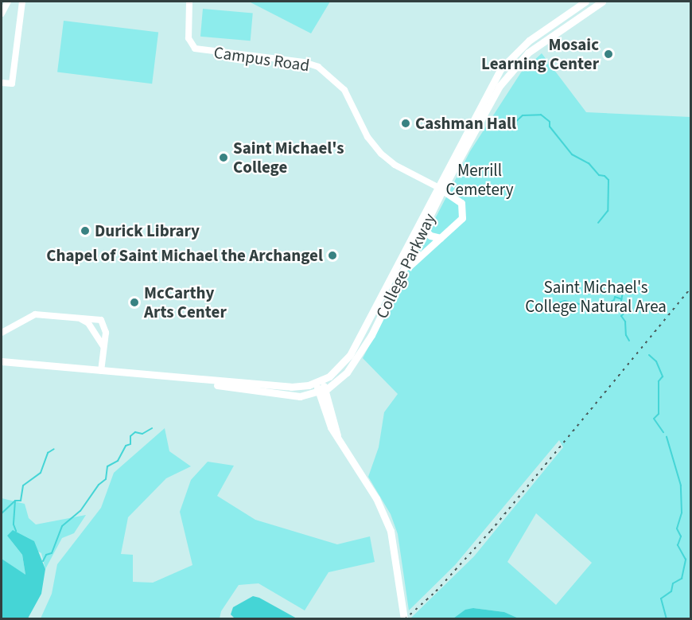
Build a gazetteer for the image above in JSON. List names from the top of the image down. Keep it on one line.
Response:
{"streets":{"main road":["College Parkway"],"street":["Campus Road"]},"crossings":[["Campus Road","College Parkway"]],"parks":["Merrill Cemetery","Saint Michael's College Natural Area"],"places":["Mosaic Learning Center","Cashman Hall","Saint Michael's College","Durick Library","Chapel of Saint Michael the Archangel","McCarthy Arts Center"]}
